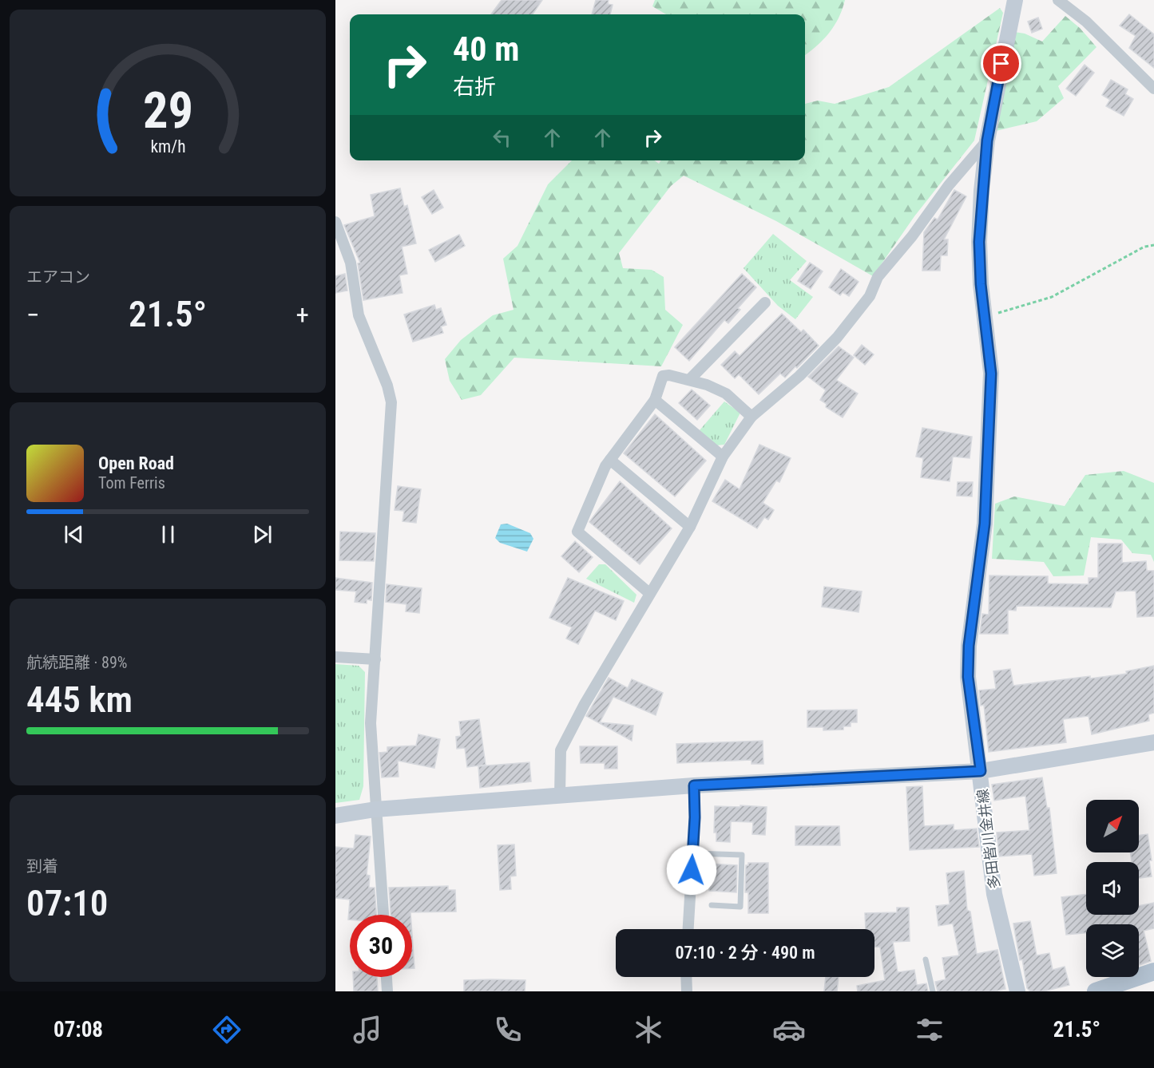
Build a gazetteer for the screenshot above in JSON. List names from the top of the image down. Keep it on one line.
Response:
{"streets":{"main road":["多田皆川金井線"]},"north":"top right","page":{"turn":["40 m","右折"],"tile":["エアコン",["航続距離 · 89%","445 km"],["到着","07:10"]],"heat":["−","21.5°","+"],"song":["Open Road","Tom Ferris"],"limit":"30","trip":"07:10 · 2 分 · 490 m","tabs":["07:08","21.5°"],"gauge":["29","km/h"]}}
